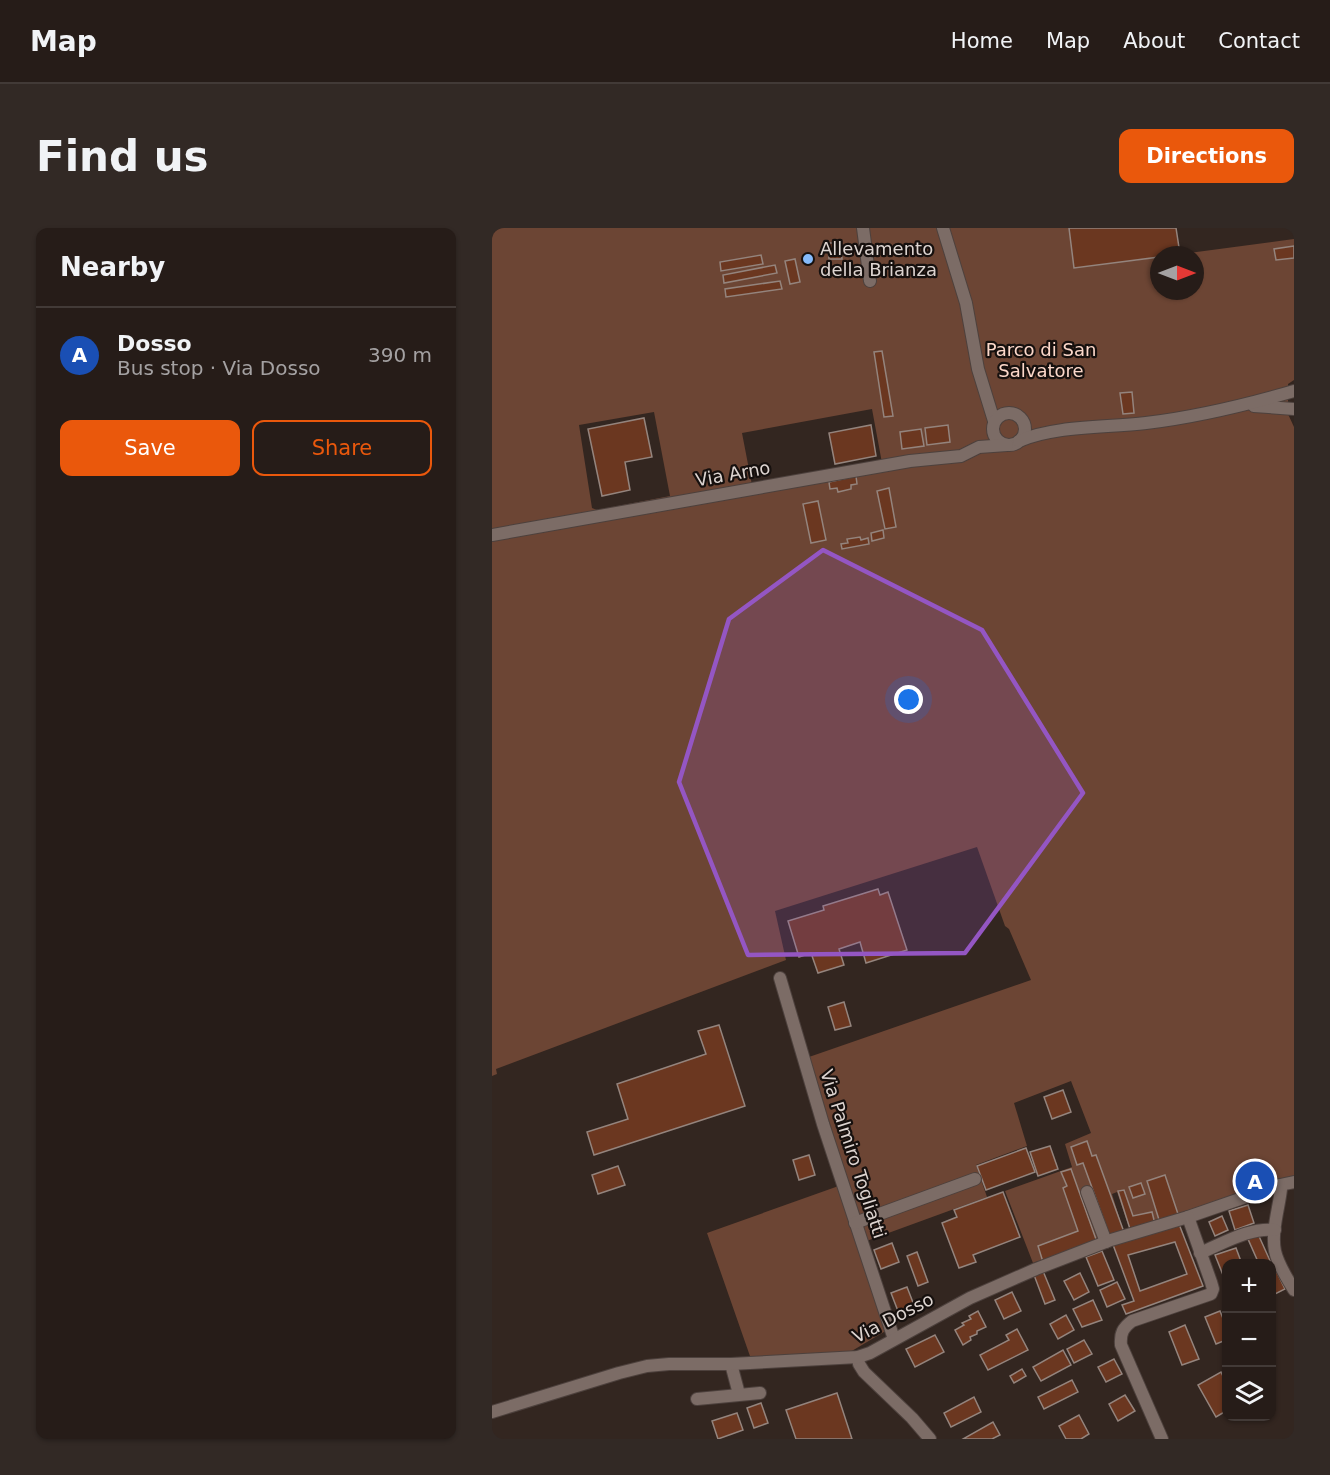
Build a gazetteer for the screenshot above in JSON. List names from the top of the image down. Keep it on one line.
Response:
{"streets":{"street":["Via Arno","Via Palmiro Togliatti","Via Dosso"]},"crossings":[["Via Palmiro Togliatti","Via Dosso"]],"parks":["Parco di San Salvatore"],"places":["Allevamento della Brianza"],"north":"right","page":{"header":"Map","nav":["Home","Map","About","Contact"],"buttons":["Directions",["Save","Share"]],"title":"Find us","heading":"Nearby","list":[{"mark":"A","name":"Dosso","note":"Bus stop · Via Dosso","value":"390 m"}],"pins":"A","map_buttons":["+","−"]}}
